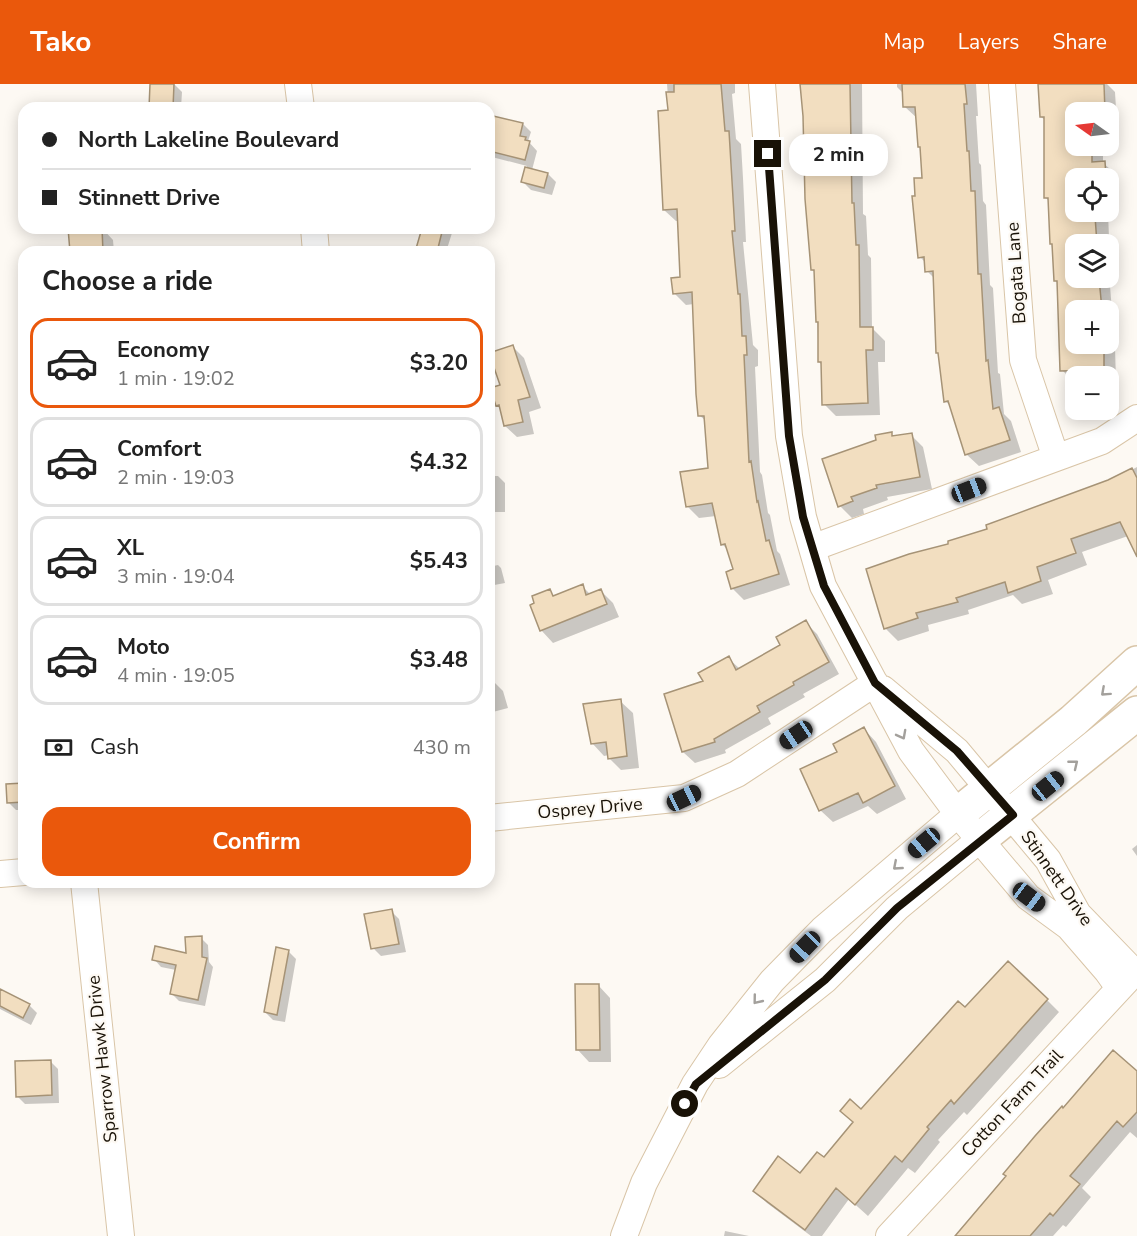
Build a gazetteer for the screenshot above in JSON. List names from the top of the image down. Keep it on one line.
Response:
{"streets":{"street":["Bogata Lane","Osprey Drive","Stinnett Drive","Sparrow Hawk Drive","Cotton Farm Trail"]},"crossings":[["Osprey Drive","Stinnett Drive"],["Stinnett Drive","Cotton Farm Trail"]],"north":"left","page":{"header":"Tako","nav":["Map","Layers","Share"],"map_buttons":["+","−"],"banner":["North Lakeline Boulevard","Stinnett Drive"],"bubble":"2 min","heading":"Choose a ride","list":[{"name":"Economy","note":"1 min · 19:02","value":"$3.20"},{"name":"Comfort","note":"2 min · 19:03","value":"$4.32"},{"name":"XL","note":"3 min · 19:04","value":"$5.43"},{"name":"Moto","note":"4 min · 19:05","value":"$3.48"}],"pay":["Cash","430 m"],"buttons":"Confirm"}}
